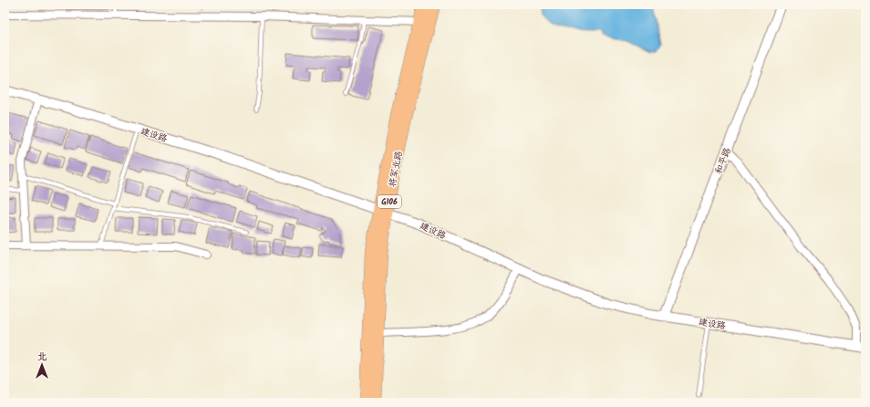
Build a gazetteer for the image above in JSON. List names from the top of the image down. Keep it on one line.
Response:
{"streets":{"highway":["将军北路","G106"],"street":["建设路","和平路"]},"crossings":[["建设路","和平路"],["建设路","将军北路"]],"north":"top"}
